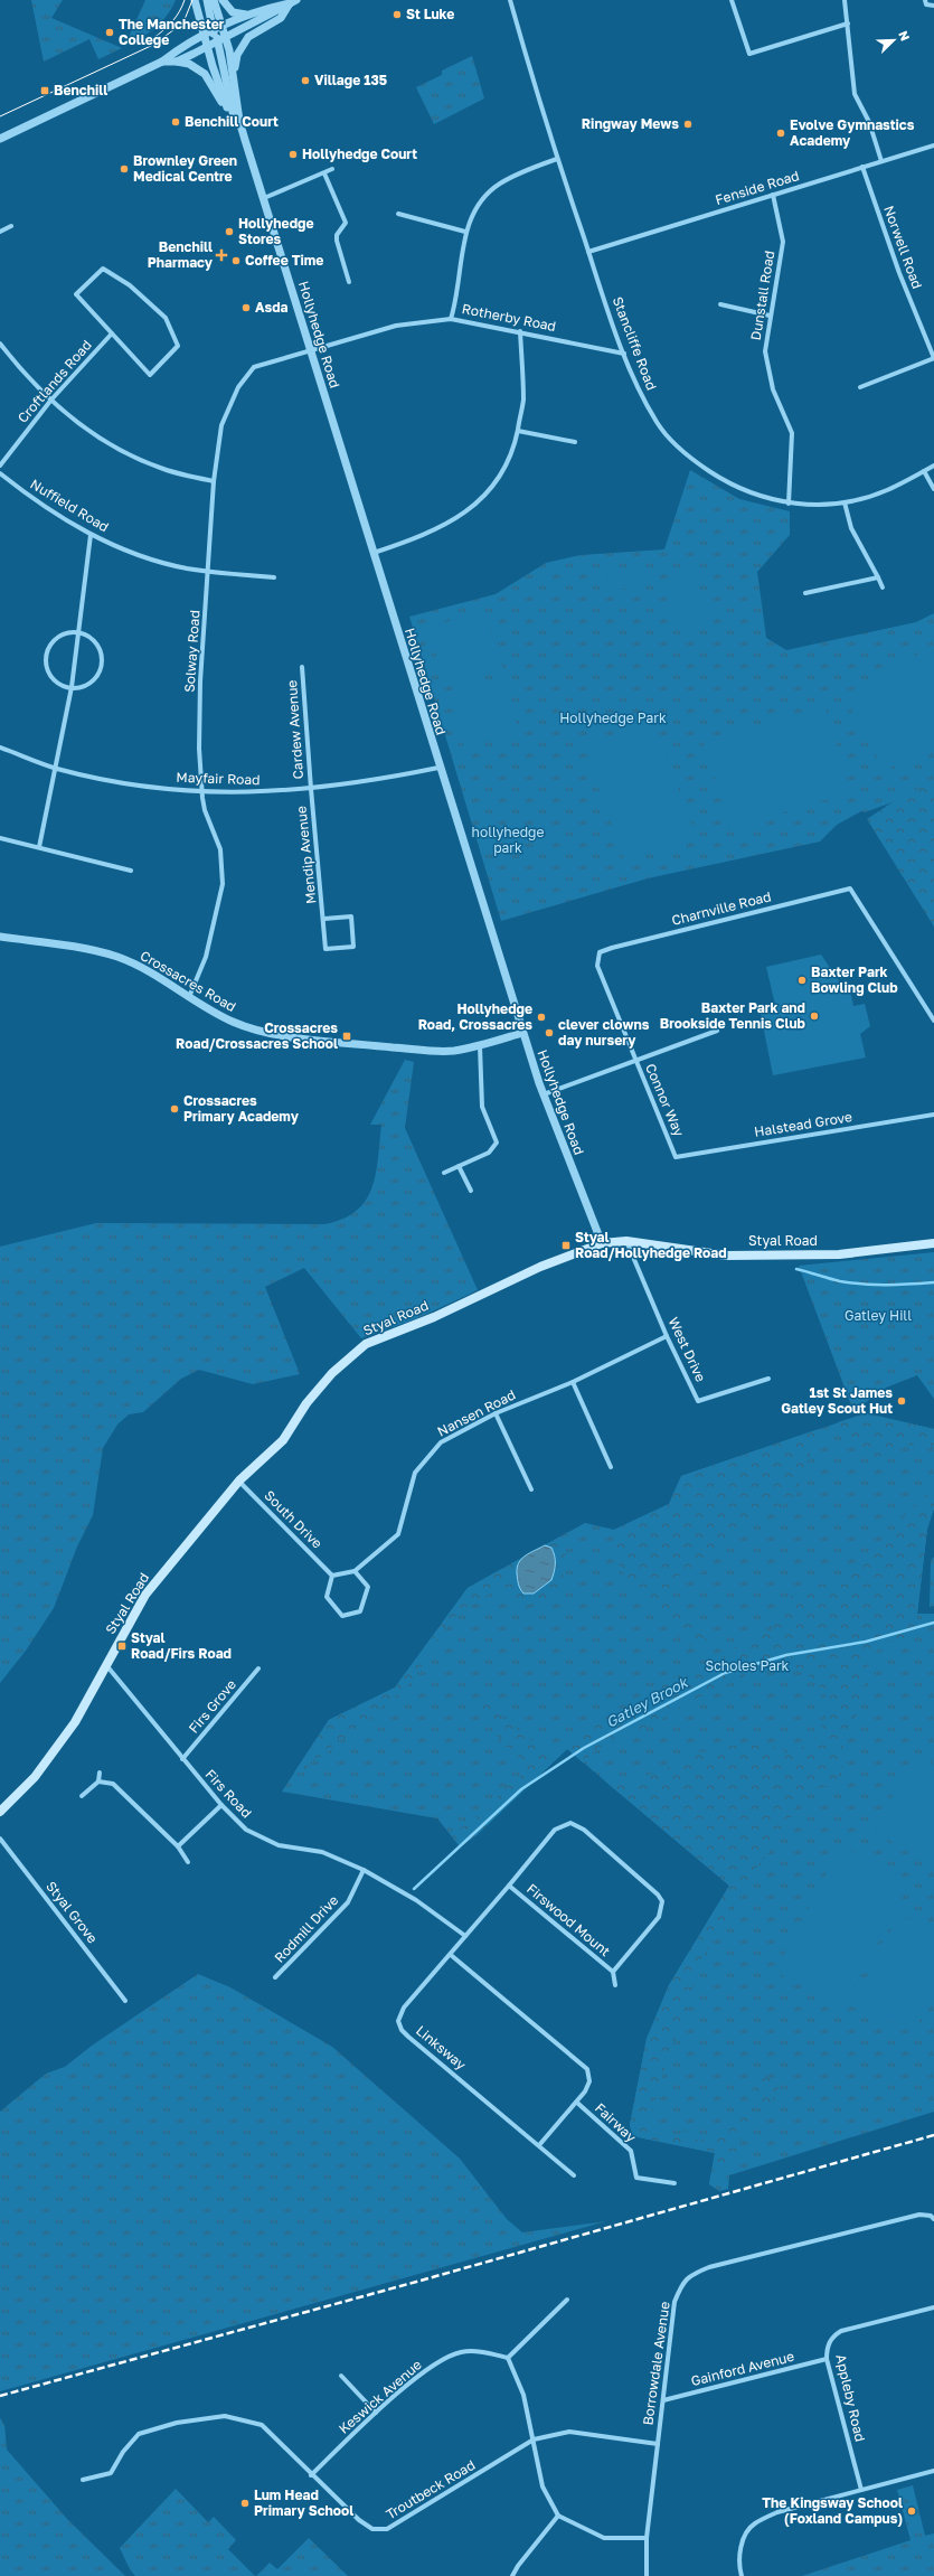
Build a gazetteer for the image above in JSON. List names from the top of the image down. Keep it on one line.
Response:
{"streets":{"main road":["Styal Road"],"street":["Fenside Road","Norwell Road","Dunstall Road","Rotherby Road","Hollyhedge Road","Stancliffe Road","Croftlands Road","Nuffield Road","Solway Road","Cardew Avenue","Mayfair Road","Mendip Avenue","Charnville Road","Crossacres Road","Connor Way","Halstead Grove","West Drive","Nansen Road","South Drive","Firs Grove","Firs Road","Styal Grove","Firswood Mount","Rodmill Drive","Linksway","Fairway","Borrowdale Avenue","Gainford Avenue","Keswick Avenue","Appleby Road","Troutbeck Road"]},"crossings":[["Fenside Road","Norwell Road"],["Fenside Road","Dunstall Road"],["Fenside Road","Stancliffe Road"],["Dunstall Road","Stancliffe Road"],["Rotherby Road","Hollyhedge Road"],["Rotherby Road","Stancliffe Road"],["Rotherby Road","Solway Road"],["Hollyhedge Road","Solway Road"],["Hollyhedge Road","Mayfair Road"],["Hollyhedge Road","Crossacres Road"],["Hollyhedge Road","Styal Road"],["Nuffield Road","Solway Road"],["Solway Road","Mayfair Road"],["Solway Road","Crossacres Road"],["Cardew Avenue","Mayfair Road"],["Cardew Avenue","Mendip Avenue"],["Mayfair Road","Mendip Avenue"],["Charnville Road","Connor Way"],["Connor Way","Halstead Grove"],["Styal Road","West Drive"],["Styal Road","South Drive"],["Styal Road","Firs Road"],["West Drive","Nansen Road"],["Nansen Road","South Drive"],["Firs Grove","Firs Road"],["Firs Road","Firswood Mount"],["Firs Road","Rodmill Drive"],["Firs Road","Linksway"],["Firswood Mount","Linksway"],["Borrowdale Avenue","Gainford Avenue"],["Borrowdale Avenue","Troutbeck Road"],["Gainford Avenue","Appleby Road"],["Keswick Avenue","Troutbeck Road"]],"water":["Gatley Brook"],"parks":["Hollyhedge Park","hollyhedge park","Gatley Hill","Scholes Park"],"places":{"other":["St Luke","The Manchester College","Village 135","Benchill Court","Ringway Mews","Evolve Gymnastics Academy","Hollyhedge Court","Brownley Green Medical Centre","Hollyhedge Stores","Coffee Time","Asda","Baxter Park Bowling Club","Baxter Park and Brookside Tennis Club","Hollyhedge Road, Crossacres","clever clowns day nursery","Crossacres Primary Academy","1st St James Gatley Scout Hut","Lum Head Primary School","The Kingsway School (Foxland Campus)"],"transit":["Benchill","Crossacres Road/Crossacres School","Styal Road/Hollyhedge Road","Styal Road/Firs Road"],"health":["Benchill Pharmacy"]},"north":"top right"}
